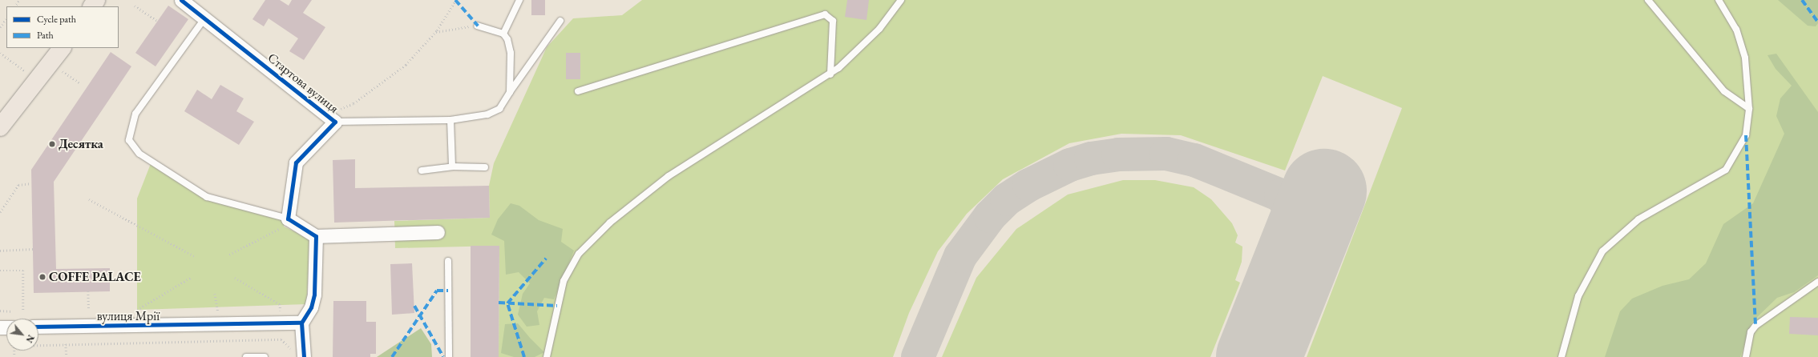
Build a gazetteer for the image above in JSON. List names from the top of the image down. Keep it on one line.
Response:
{"streets":{"street":["Стартова вулиця","вулиця Мрії"]},"places":["Десятка","COFFE PALACE"],"legend":["Cycle path","Path"],"north":"bottom right"}
